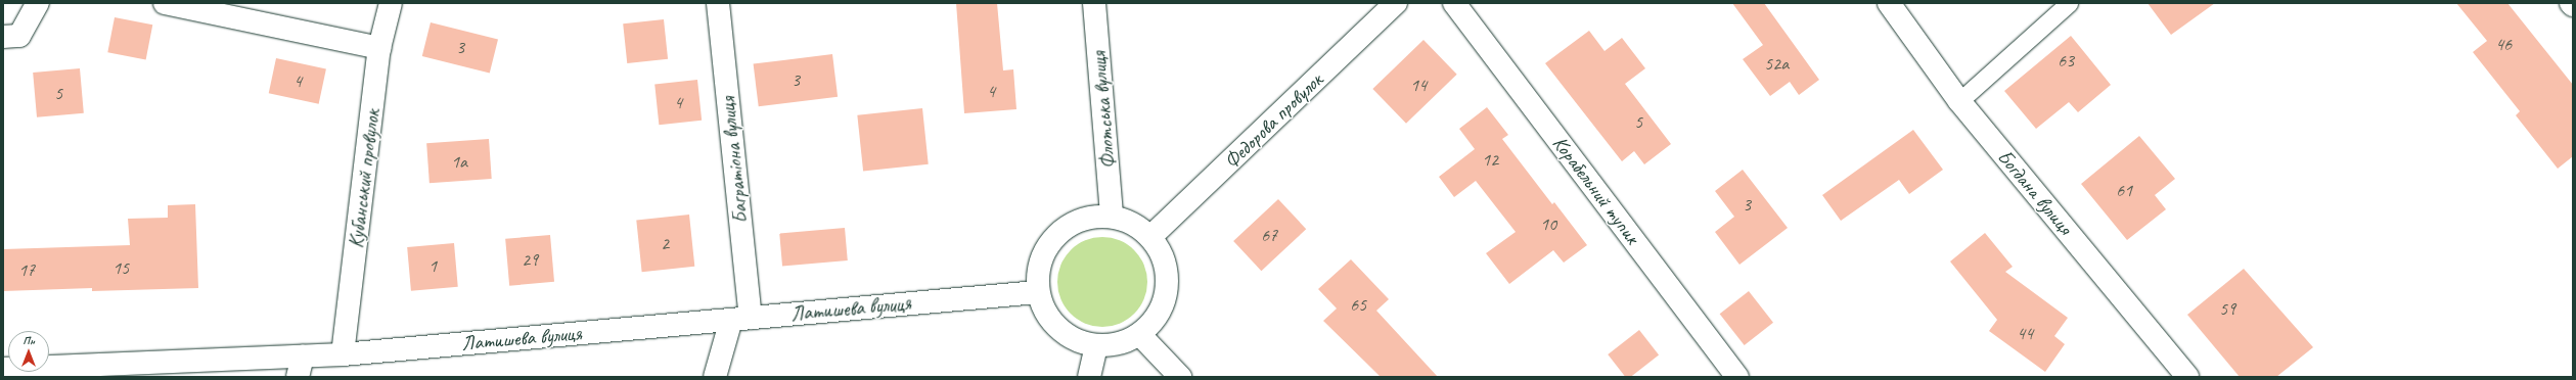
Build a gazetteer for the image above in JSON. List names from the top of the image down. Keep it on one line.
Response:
{"streets":{"street":["Флотська вулиця","Федорова провулок","Багратіона вулиця","Кубанський провулок","Корабельний тупик","Богдана вулиця","Латишева вулиця"]},"crossings":[["Флотська вулиця","Федорова провулок"],["Флотська вулиця","Латишева вулиця"],["Федорова провулок","Латишева вулиця"],["Багратіона вулиця","Латишева вулиця"],["Кубанський провулок","Латишева вулиця"]],"house_numbers":["46","3","63","52а","3","4","14","4","5","4","5","12","1а","61","3","10","67","2","29","1","15","17","65","59","44"],"north":"top"}
